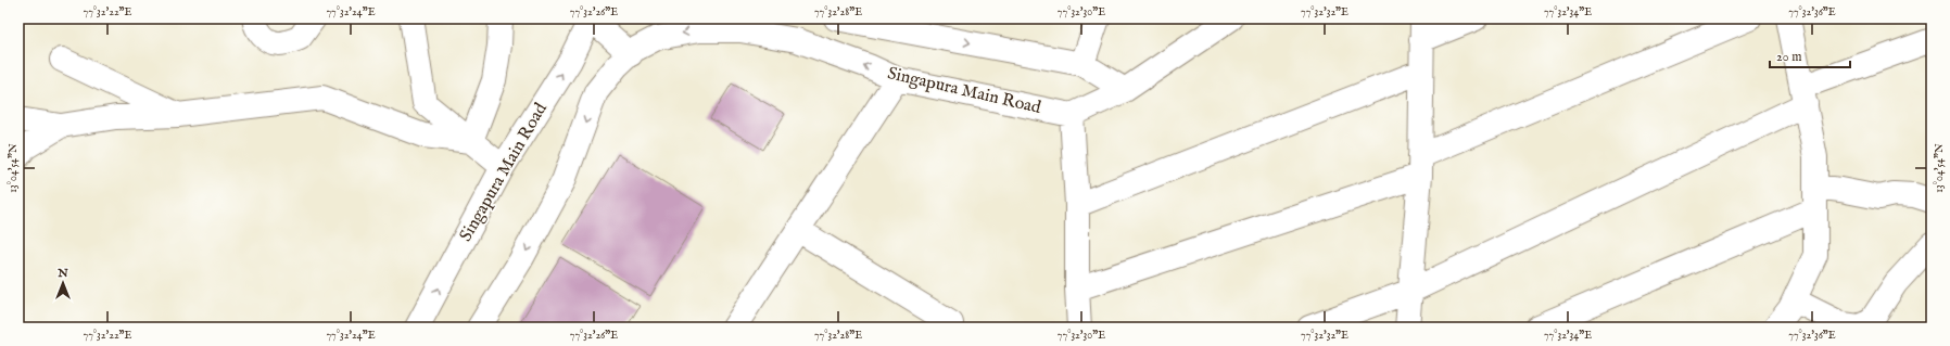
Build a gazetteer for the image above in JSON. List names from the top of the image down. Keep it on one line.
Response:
{"streets":{"street":["Singapura Main Road"]},"scale_bar":"20 m","north":"top","coordinates":["77°32'22\"E","77°32'24\"E","77°32'26\"E","77°32'28\"E","77°32'30\"E","77°32'32\"E","77°32'34\"E","77°32'36\"E","13°04'54\"N"]}
